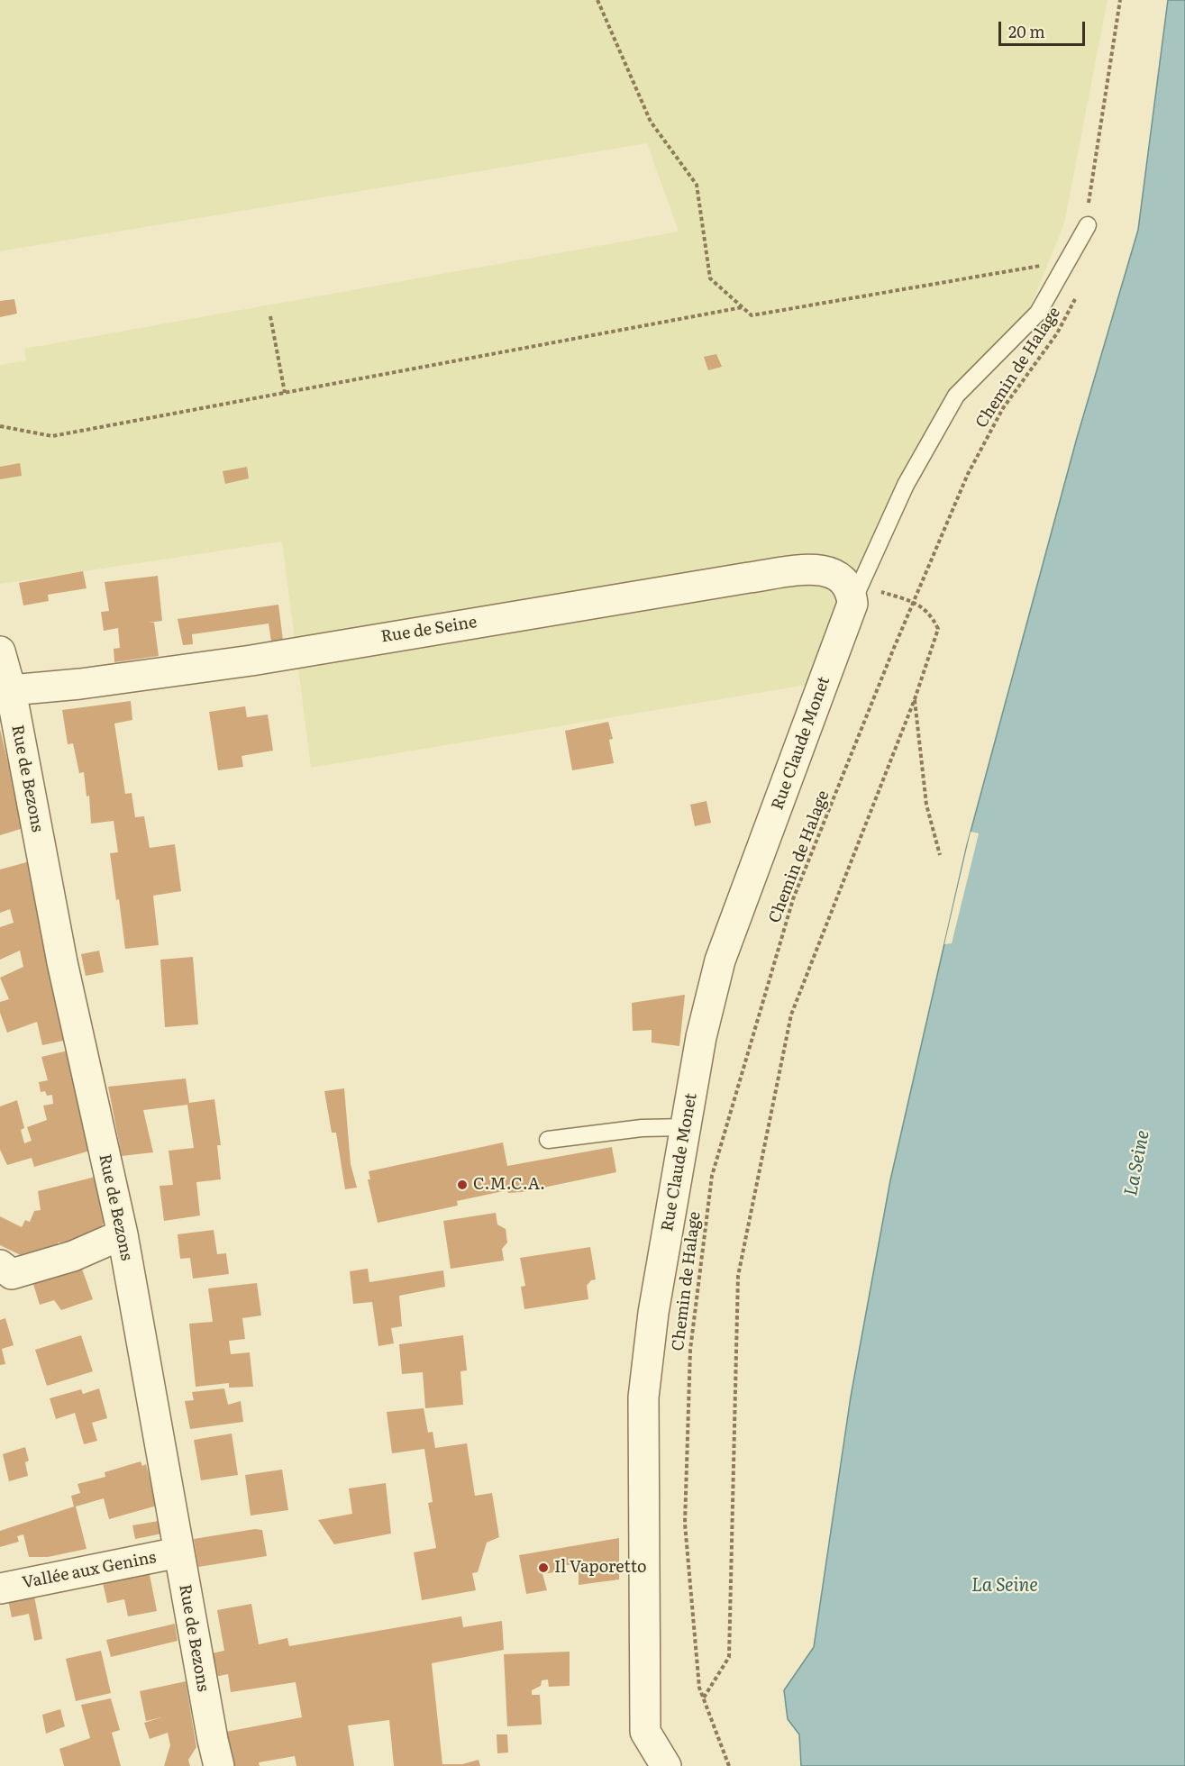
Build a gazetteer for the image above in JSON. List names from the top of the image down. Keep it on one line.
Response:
{"streets":{"street":["Rue de Seine","Rue Claude Monet","Rue de Bezons","Vallée aux Genins"],"path":["Chemin de Halage"]},"crossings":[["Rue de Seine","Rue Claude Monet"],["Rue de Seine","Rue de Bezons"],["Rue de Bezons","Vallée aux Genins"]],"water":["La Seine"],"places":["C.M.C.A.","Il Vaporetto"],"scale_bar":"20 m"}
